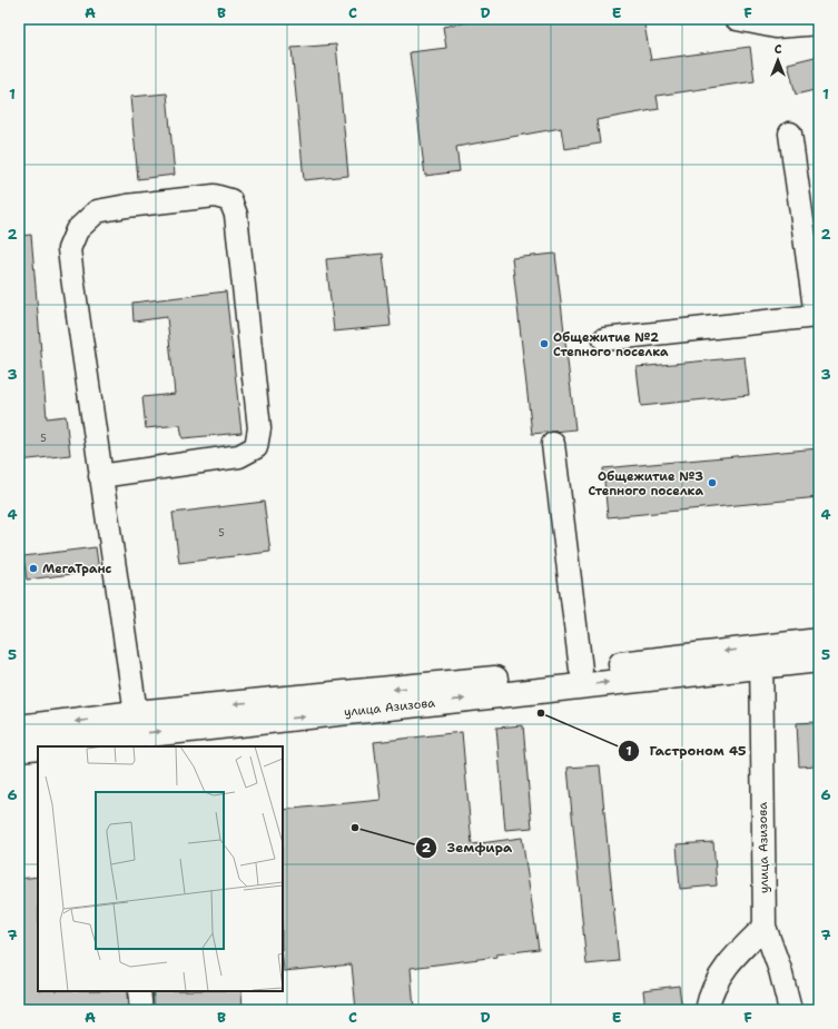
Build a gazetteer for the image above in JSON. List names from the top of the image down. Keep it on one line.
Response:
{"streets":{"main road":["улица Азизова"]},"places":["Общежитие №2 Степного поселка","Общежитие №3 Степного поселка","МегаТранс","Гастроном 45","Земфира"],"house_numbers":["5","5"],"north":"top","grid":{"columns":["A","B","C","D","E","F"],"rows":["1","2","3","4","5","6","7"]}}
